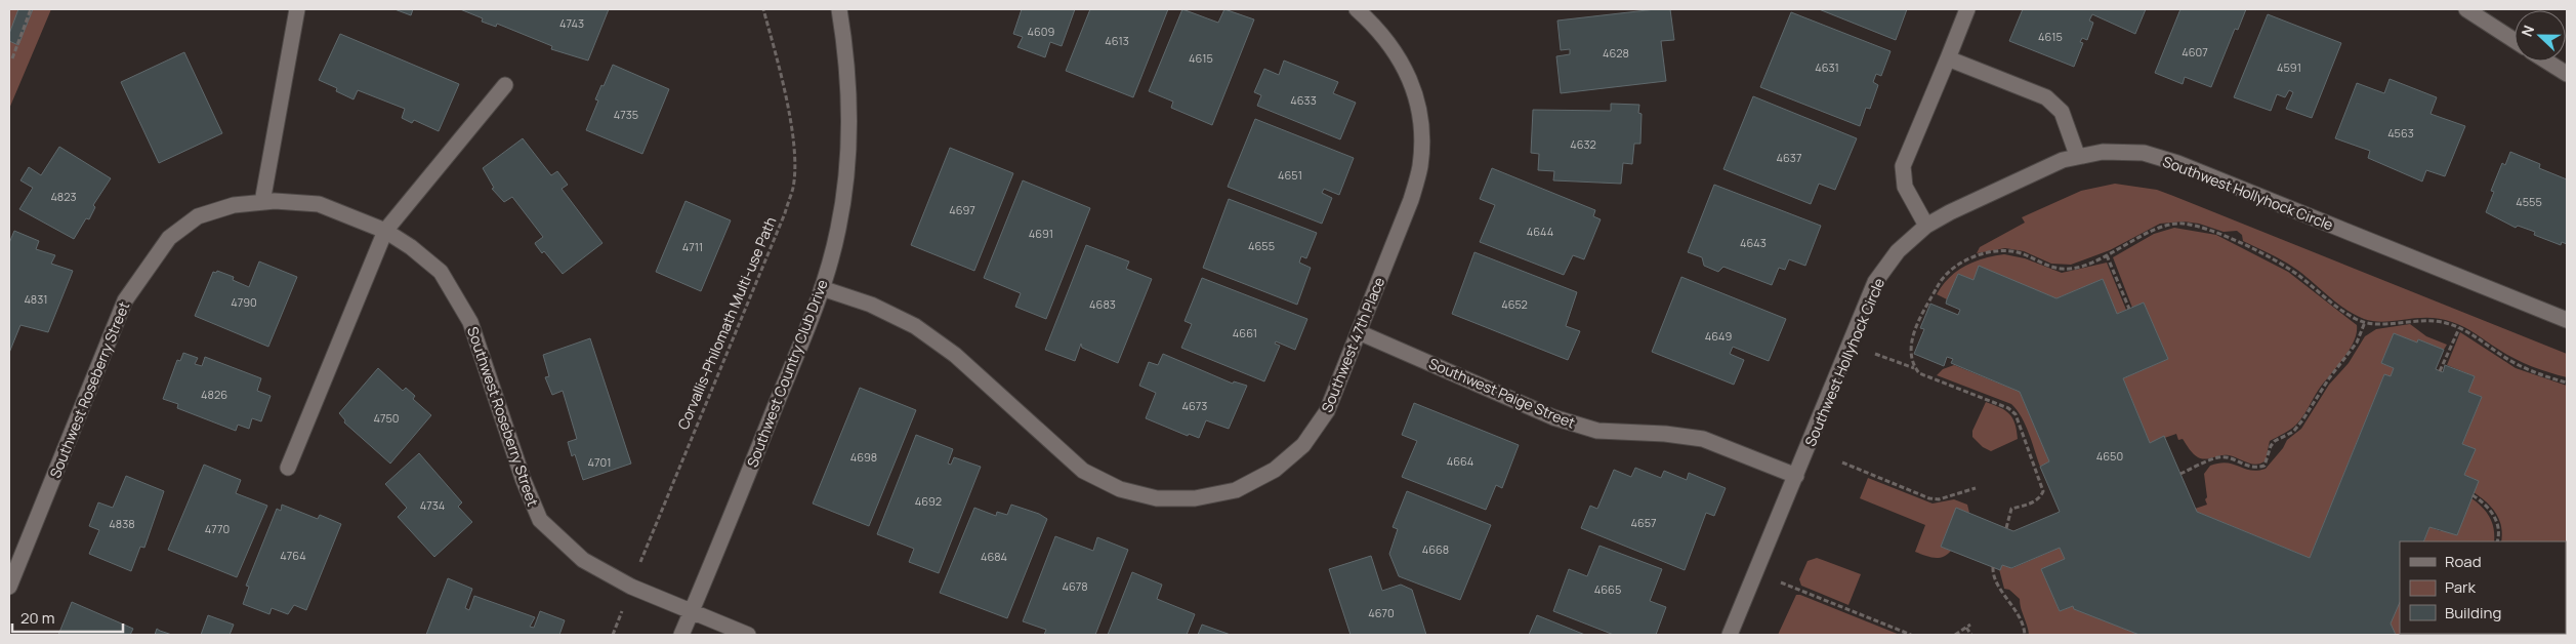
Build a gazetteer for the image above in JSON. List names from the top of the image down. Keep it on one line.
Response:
{"streets":{"street":["Southwest Hollyhock Circle","Southwest 47th Place","Southwest Country Club Drive","Southwest Roseberry Street","Southwest Paige Street"],"path":["Corvallis-Philomath Multi-use Path"]},"crossings":[["Southwest Hollyhock Circle","Southwest Paige Street"],["Corvallis-Philomath Multi-use Path","Southwest Roseberry Street"],["Southwest 47th Place","Southwest Country Club Drive"],["Southwest 47th Place","Southwest Paige Street"],["Southwest Country Club Drive","Southwest Roseberry Street"]],"house_numbers":["4743","4609","4615","4613","4607","4628","4615","4631","4591","4633","4735","4563","4632","4637","4651","4823","4555","4697","4644","4691","4643","4655","4711","4831","4790","4683","4652","4661","4649","4826","4673","4750","4650","4698","4664","4701","4692","4734","4657","4838","4770","4668","4764","4684","4678","4665","4670"],"legend":["Road","Park","Building"],"scale_bar":"20 m","north":"left"}
